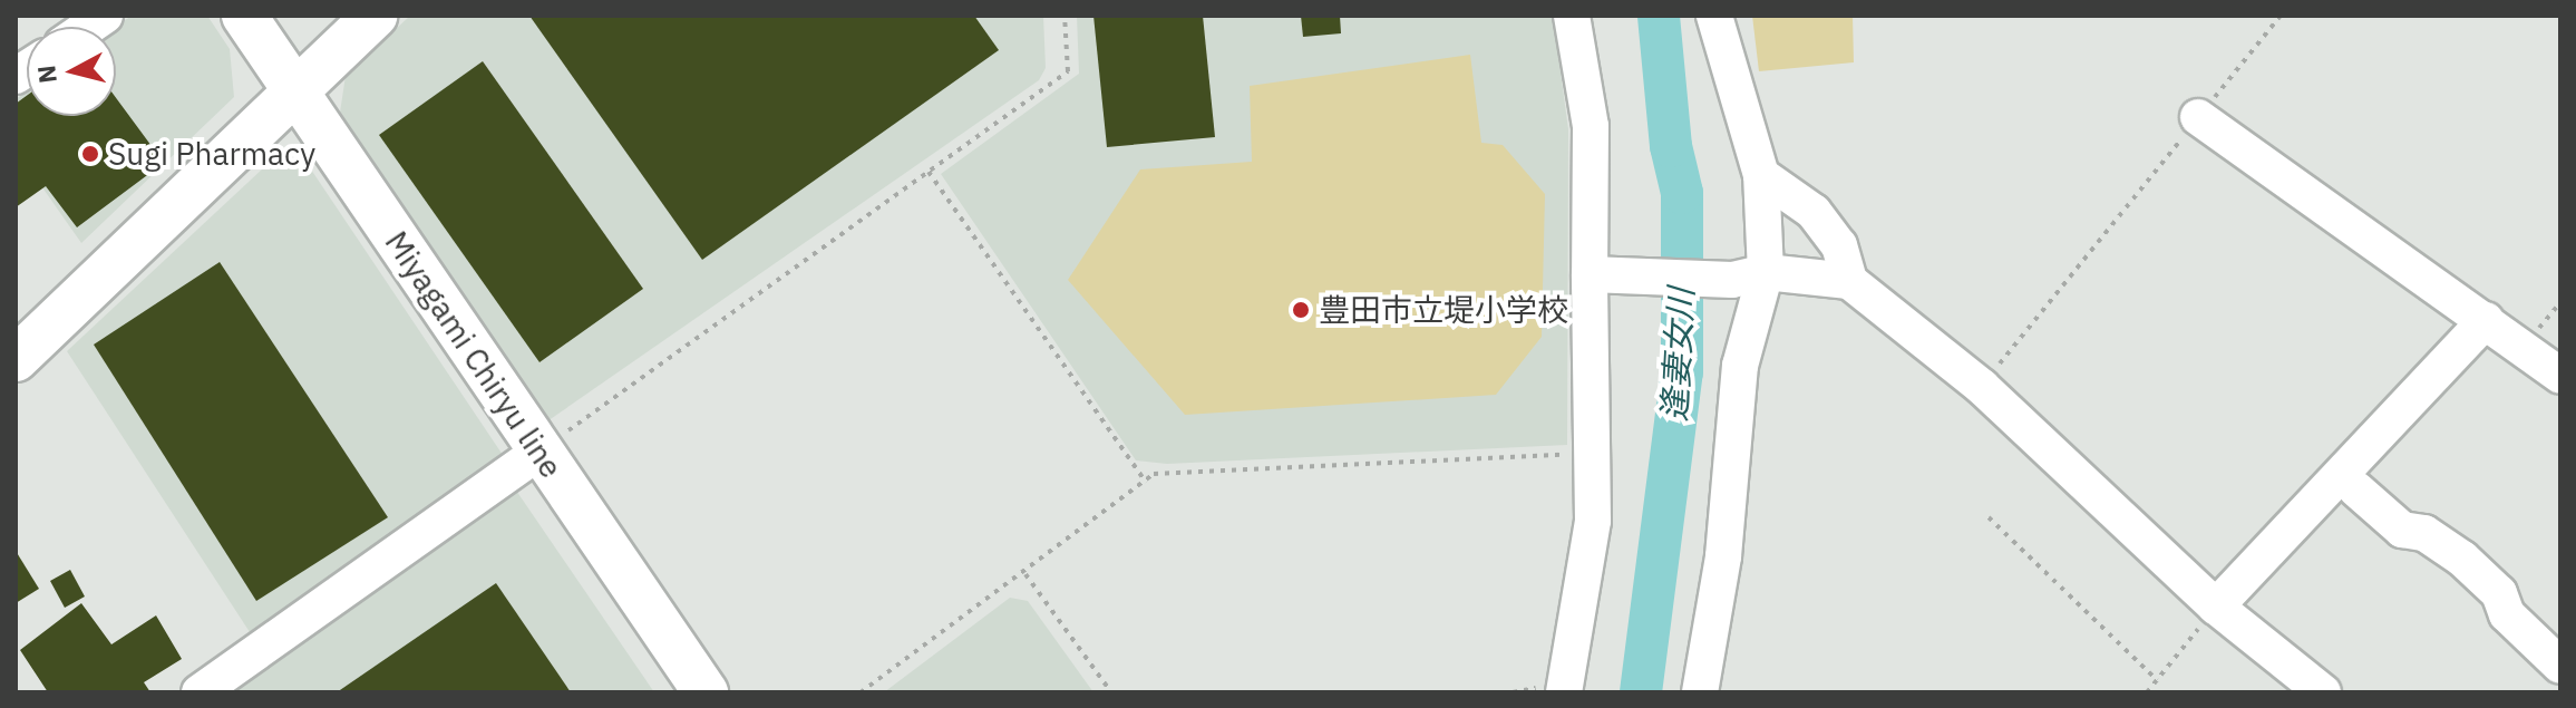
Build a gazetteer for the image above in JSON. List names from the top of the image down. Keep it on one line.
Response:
{"streets":{"main road":["Miyagami Chiryu line"]},"water":["逢妻女川"],"places":["Sugi Pharmacy","豊田市立堤小学校"],"north":"left"}
